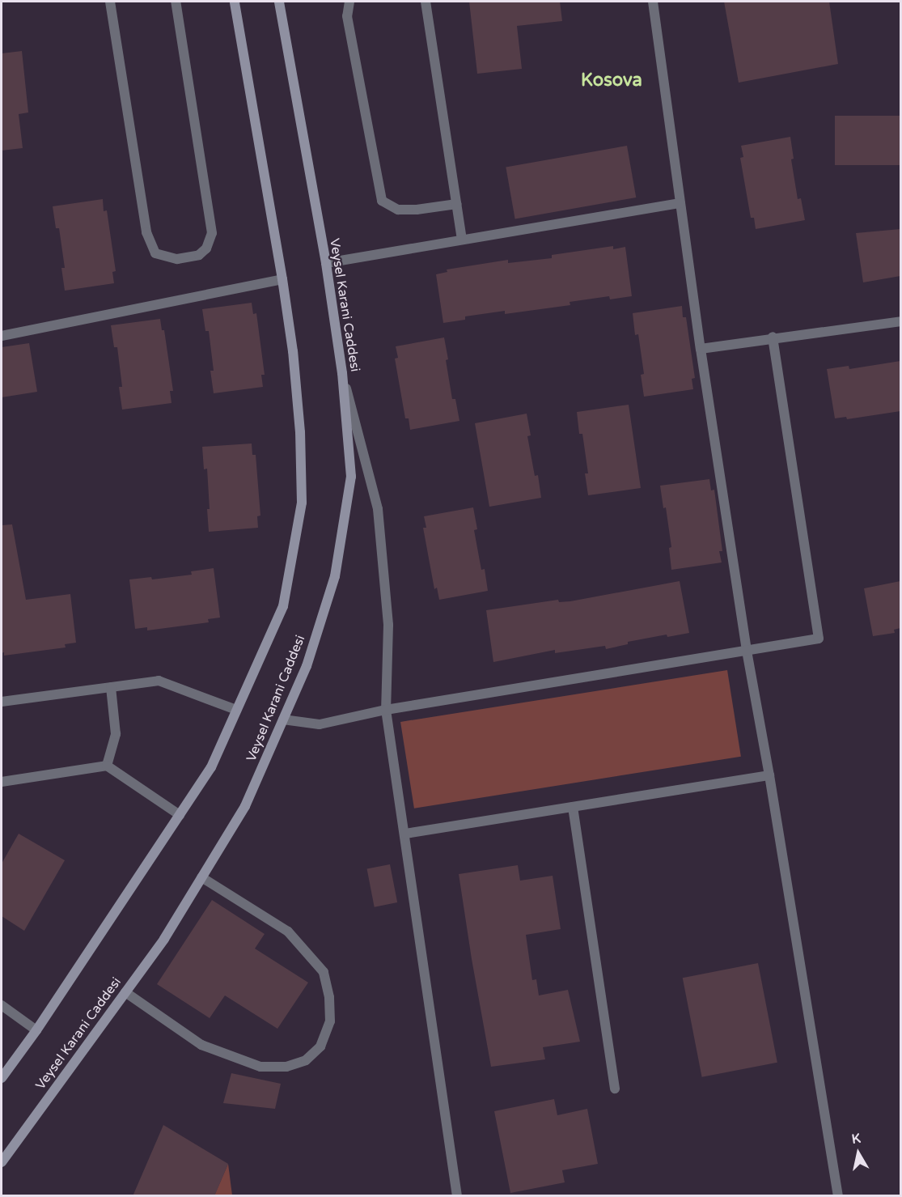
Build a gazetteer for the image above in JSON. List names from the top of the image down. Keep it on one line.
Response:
{"streets":{"main road":["Veysel Karani Caddesi"]},"districts":["Kosova"],"north":"top"}
